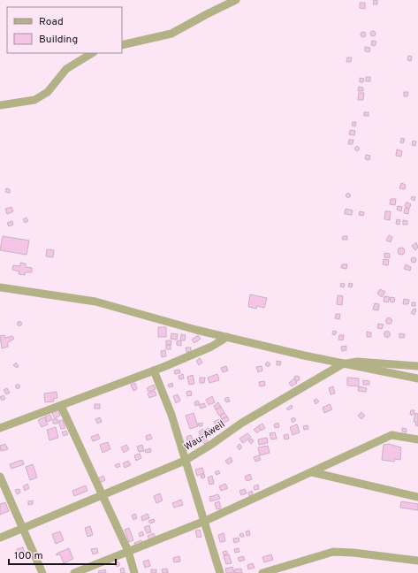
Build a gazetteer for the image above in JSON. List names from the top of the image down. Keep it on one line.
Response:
{"streets":{"street":["Wau-Aweil"]},"legend":["Road","Building"],"scale_bar":"100 m"}
